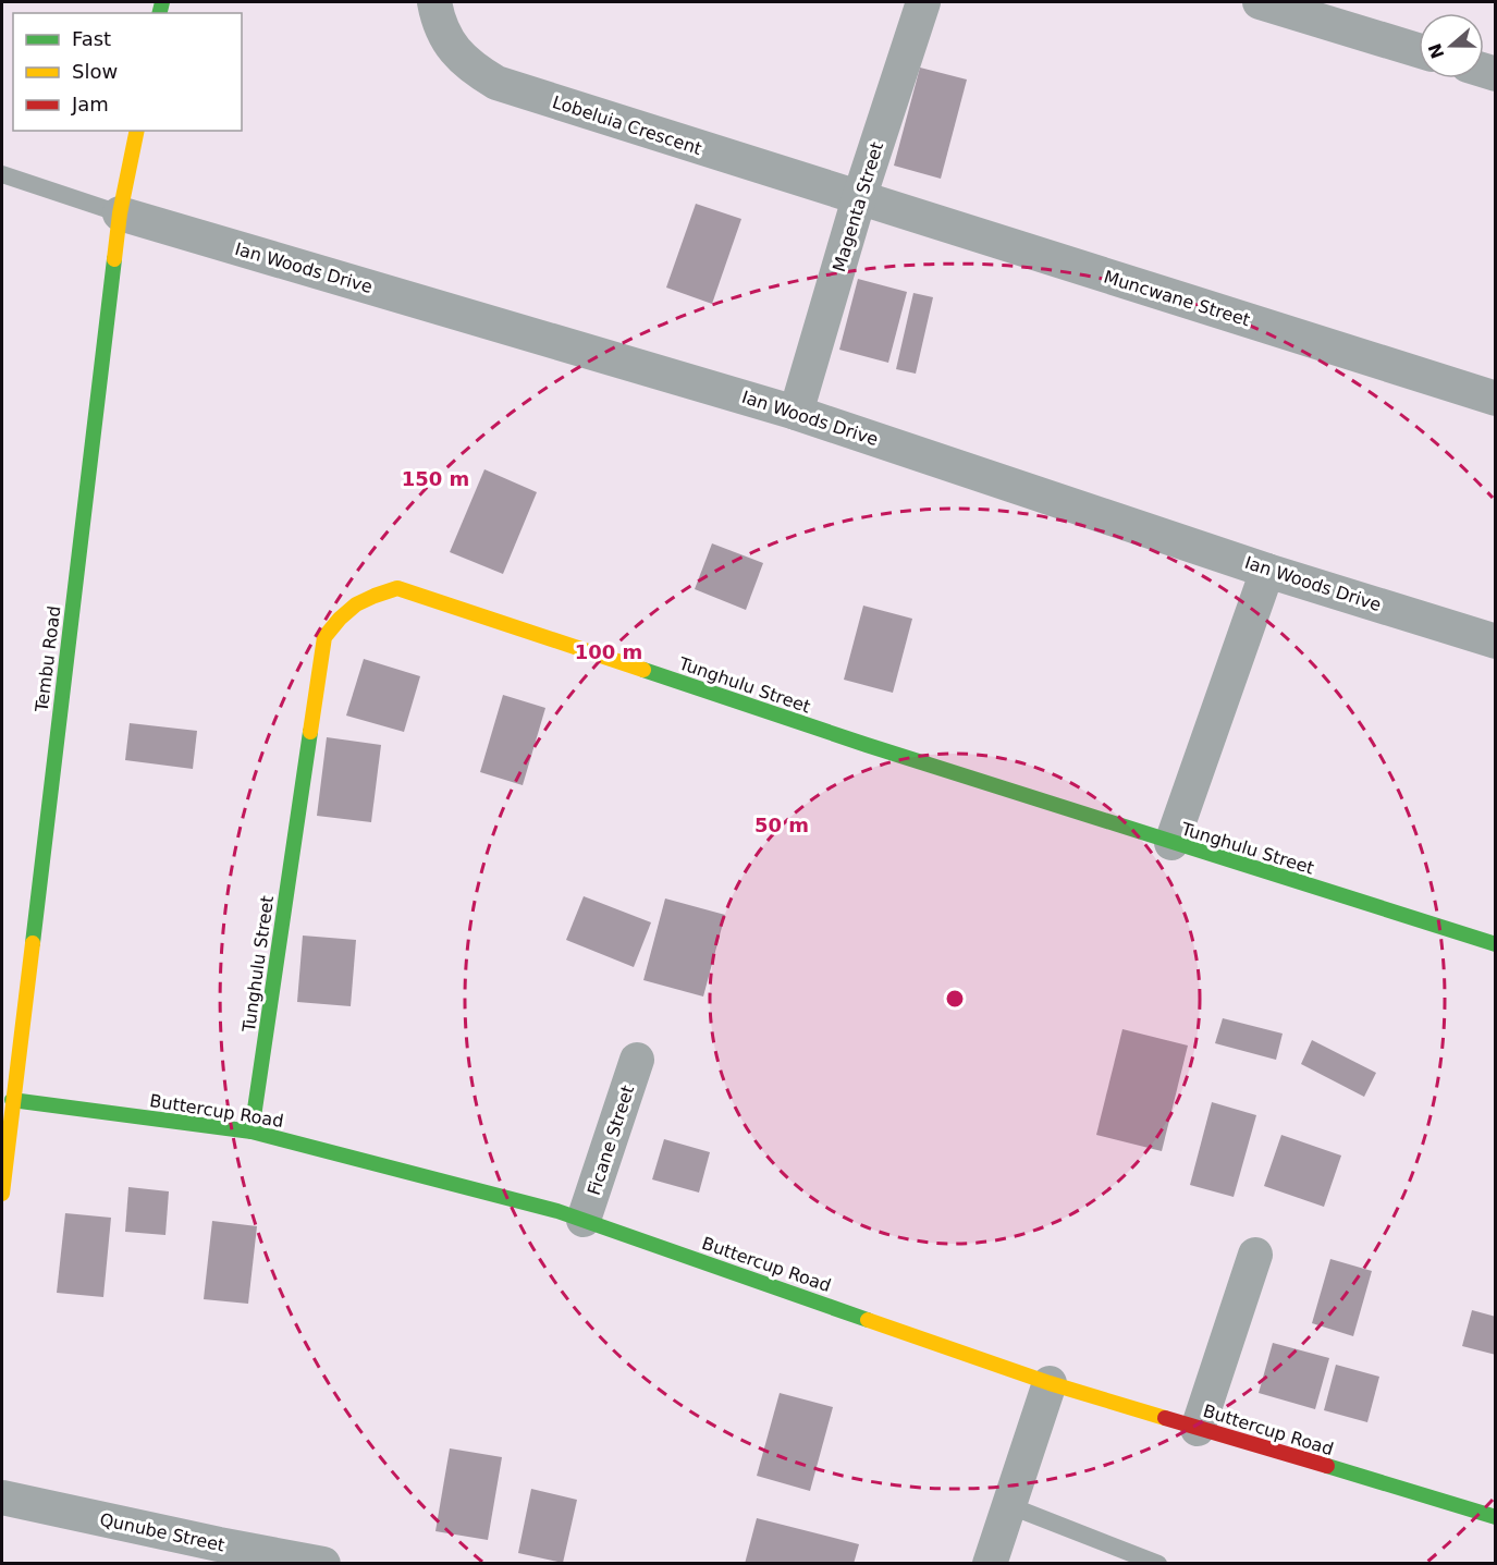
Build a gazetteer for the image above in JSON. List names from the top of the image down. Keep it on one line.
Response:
{"streets":{"street":["Lobeluia Crescent","Magenta Street","Ian Woods Drive","Muncwane Street","Tembu Road","Tunghulu Street","Buttercup Road","Ficane Street","Qunube Street"]},"crossings":[["Lobeluia Crescent","Magenta Street"],["Lobeluia Crescent","Muncwane Street"],["Magenta Street","Ian Woods Drive"],["Magenta Street","Muncwane Street"],["Ian Woods Drive","Tembu Road"],["Tembu Road","Buttercup Road"],["Tunghulu Street","Buttercup Road"],["Buttercup Road","Ficane Street"]],"legend":["Fast","Slow","Jam"],"north":"left","rings":["150 m","100 m","50 m"]}
